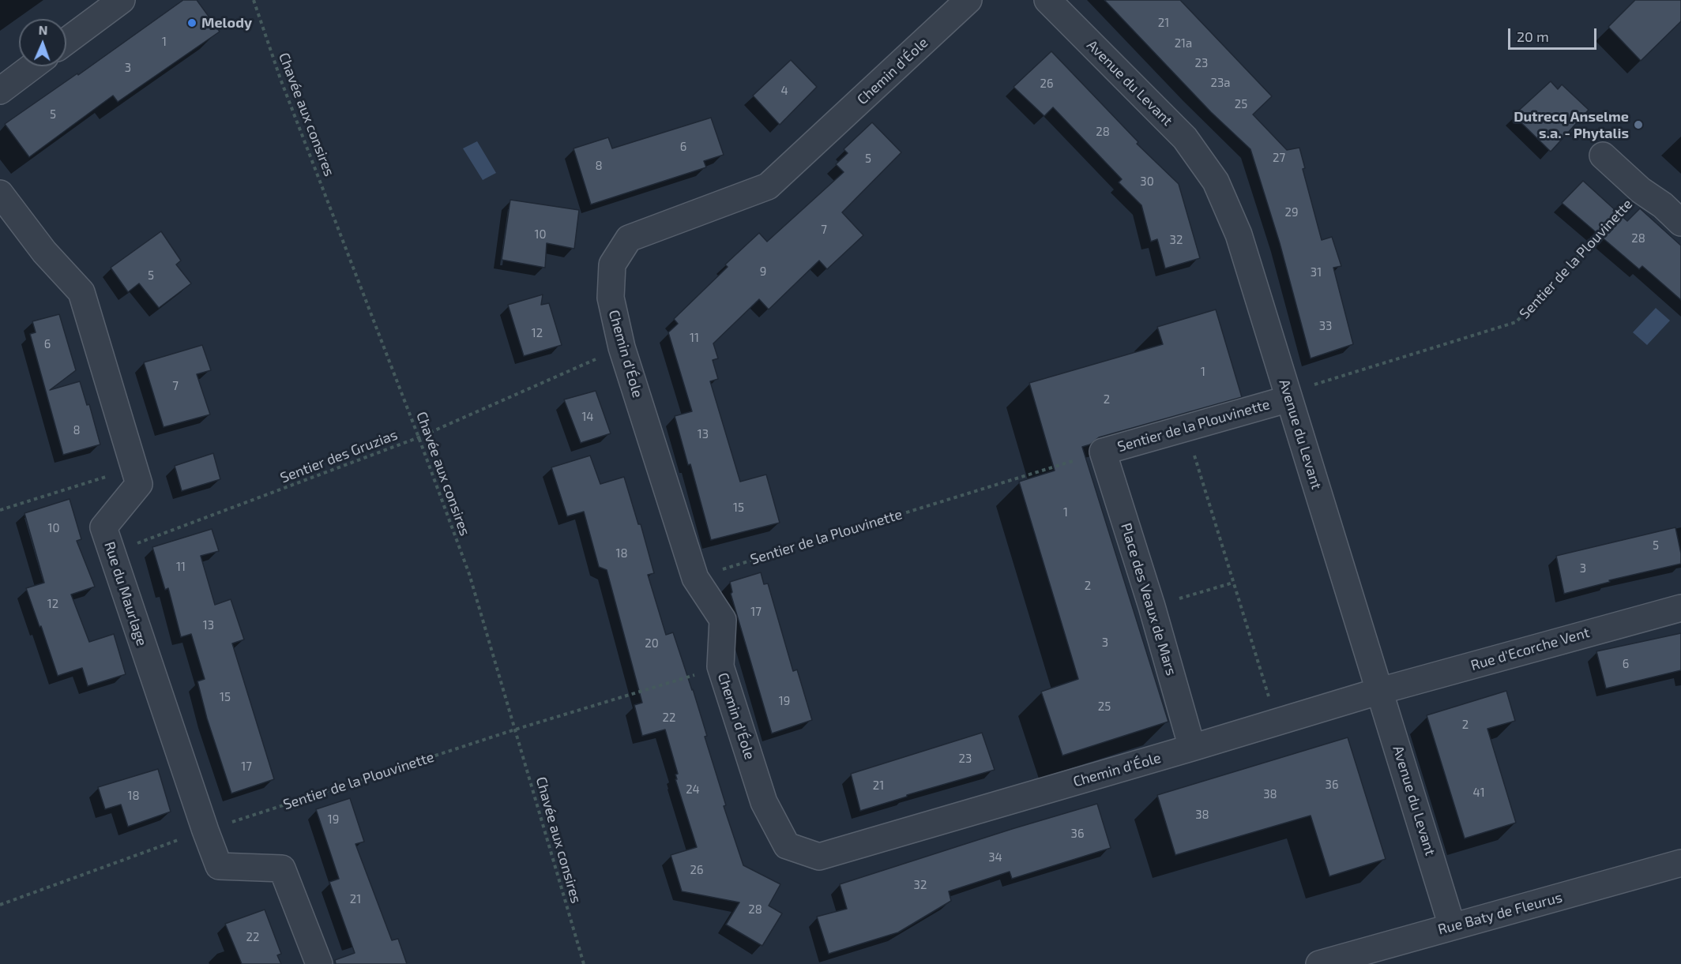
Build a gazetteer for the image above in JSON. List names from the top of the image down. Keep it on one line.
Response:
{"streets":{"street":["Chemin d'Éole","Avenue du Levant","Sentier de la Plouvinette","Rue du Maurlage","Place des Veaux de Mars","Rue d'Ecorche Vent","Rue Baty de Fleurus"],"path":["Chavée aux consires","Sentier des Gruzias"]},"crossings":[["Chemin d'Éole","Avenue du Levant"],["Chemin d'Éole","Sentier de la Plouvinette"],["Chemin d'Éole","Sentier des Gruzias"],["Chemin d'Éole","Place des Veaux de Mars"],["Chemin d'Éole","Rue d'Ecorche Vent"],["Avenue du Levant","Sentier de la Plouvinette"],["Avenue du Levant","Rue d'Ecorche Vent"],["Avenue du Levant","Rue Baty de Fleurus"],["Chavée aux consires","Sentier de la Plouvinette"],["Chavée aux consires","Sentier des Gruzias"],["Sentier de la Plouvinette","Rue du Maurlage"],["Sentier de la Plouvinette","Place des Veaux de Mars"],["Sentier des Gruzias","Rue du Maurlage"]],"places":["Melody","Dutrecq Anselme s.a. - Phytalis"],"house_numbers":["21","1","21a","23","3","23a","26","4","25","5","28","6","27","5","8","30","29","7","10","28","32","9","31","5","33","12","11","6","1","7","2","14","8","13","15","1","10","5","18","11","3","2","12","17","13","3","20","6","15","19","25","22","2","23","17","36","21","24","41","38","18","38","19","36","34","26","32","21","28","22"],"scale_bar":"20 m","north":"top"}
